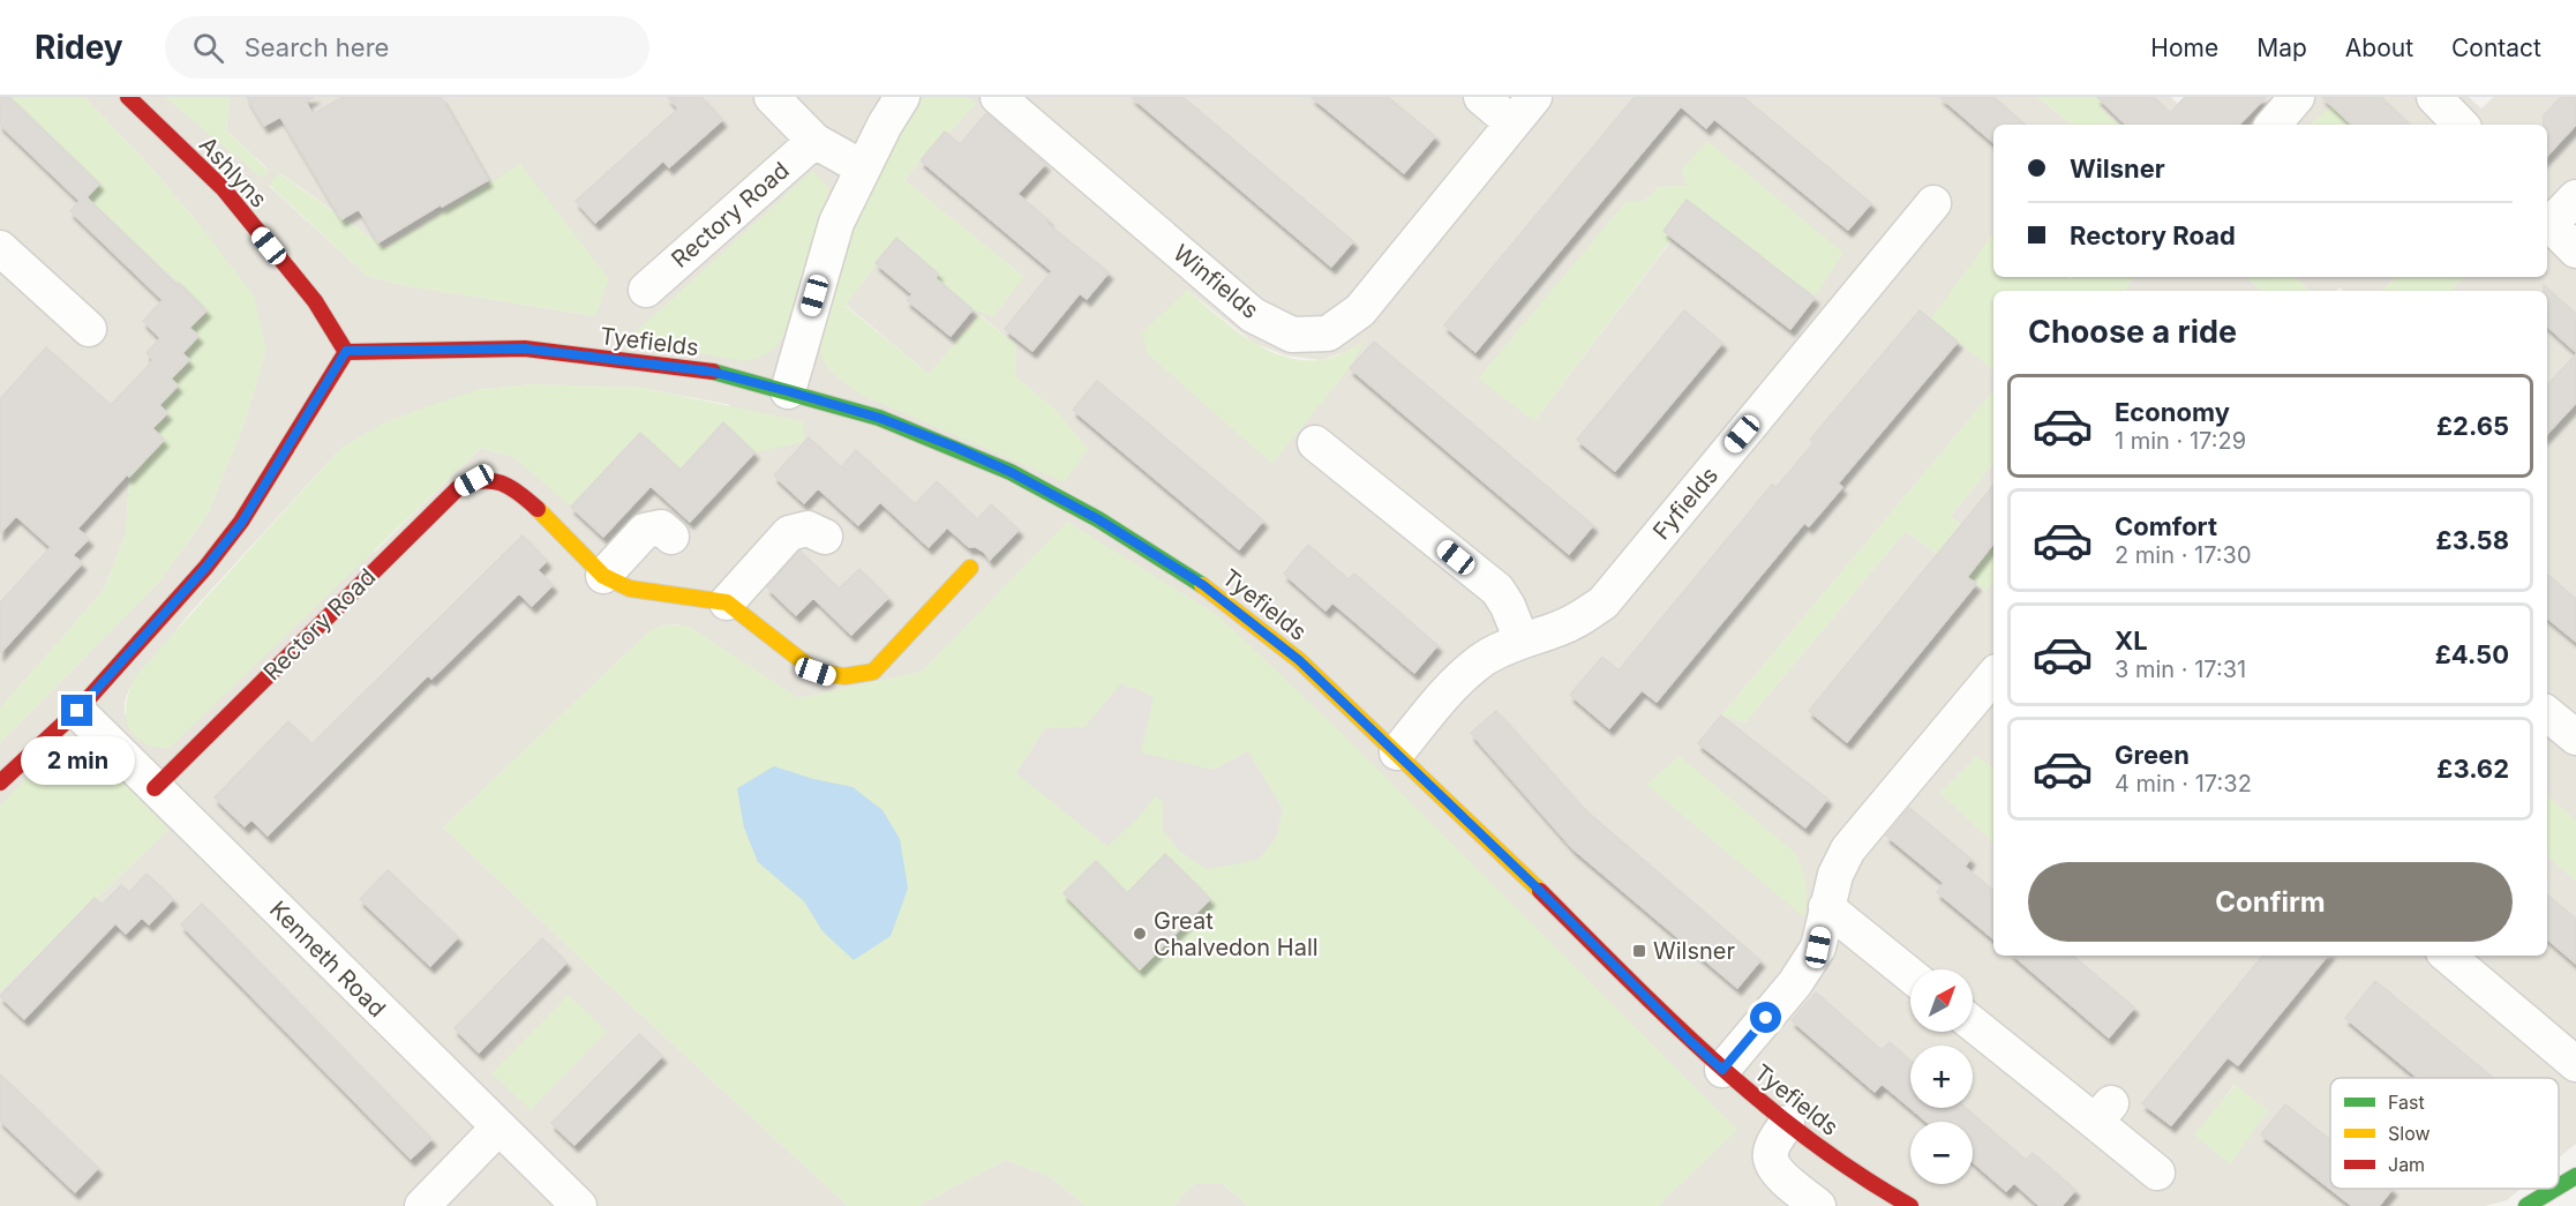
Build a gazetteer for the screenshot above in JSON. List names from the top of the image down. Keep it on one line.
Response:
{"streets":{"street":["Ashlyns","Rectory Road","Winfields","Tyefields","Fyfields","Kenneth Road"]},"crossings":[["Ashlyns","Tyefields"],["Rectory Road","Kenneth Road"],["Tyefields","Fyfields"]],"places":{"other":["Great Chalvedon Hall"],"transit":["Wilsner"]},"legend":["Fast","Slow","Jam"],"north":"top right","page":{"header":"Ridey","search":"Search here","nav":["Home","Map","About","Contact"],"banner":["Wilsner","Rectory Road"],"heading":"Choose a ride","list":[{"name":"Economy","note":"1 min · 17:29","value":"£2.65"},{"name":"Comfort","note":"2 min · 17:30","value":"£3.58"},{"name":"XL","note":"3 min · 17:31","value":"£4.50"},{"name":"Green","note":"4 min · 17:32","value":"£3.62"}],"bubble":"2 min","buttons":"Confirm","map_buttons":["+","−"]}}
